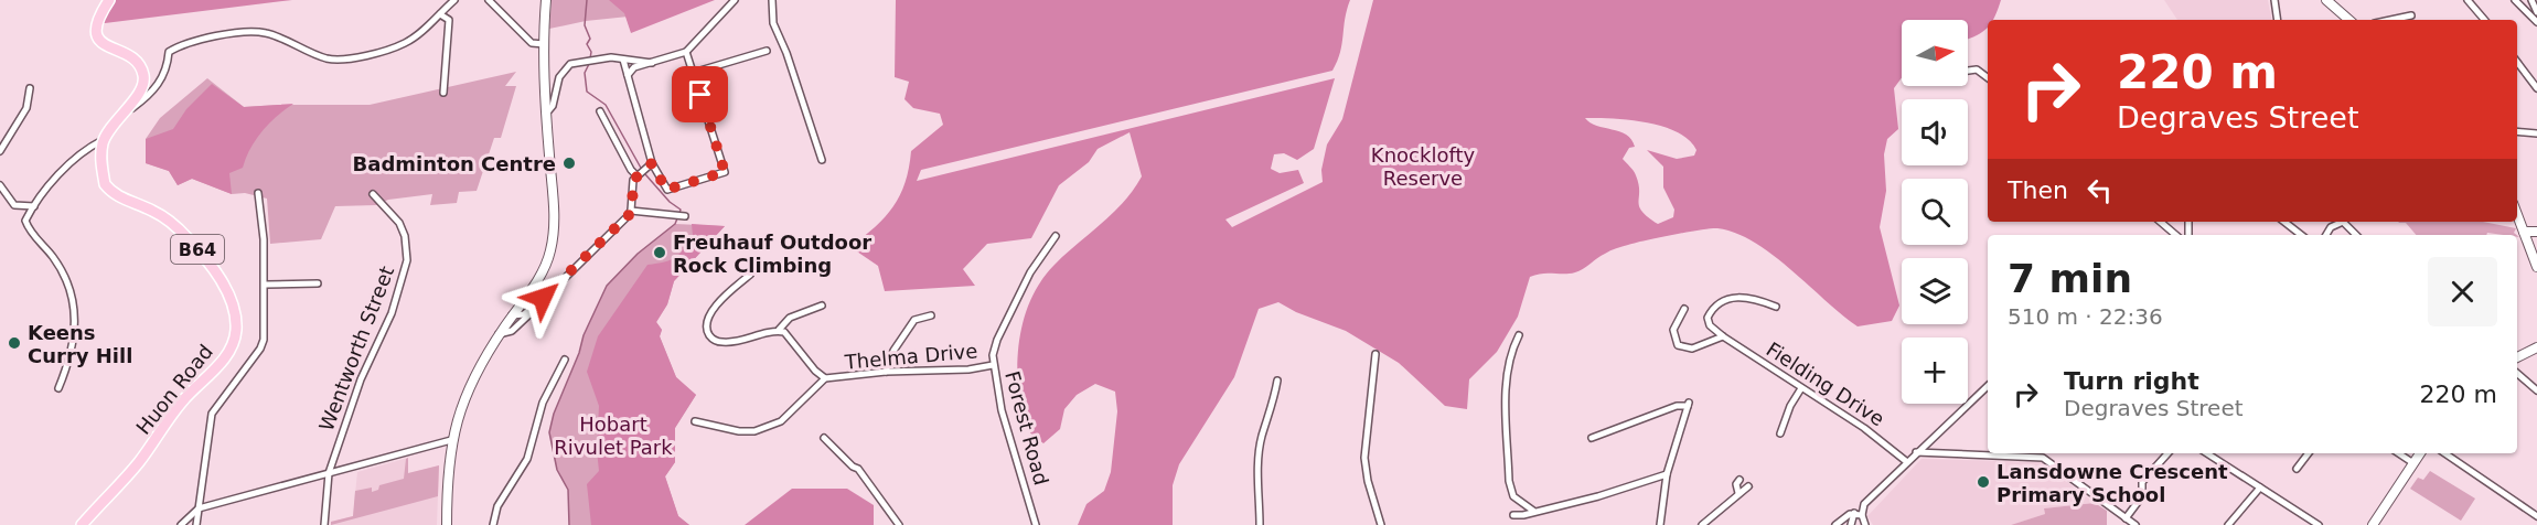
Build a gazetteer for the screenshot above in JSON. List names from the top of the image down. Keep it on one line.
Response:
{"streets":{"main road":["B64","Huon Road"],"street":["Wentworth Street","Thelma Drive","Fielding Drive","Forest Road"]},"crossings":[["Thelma Drive","Forest Road"]],"parks":["Knocklofty Reserve","Hobart Rivulet Park"],"places":["Badminton Centre","Freuhauf Outdoor Rock Climbing","Keens Curry Hill","Lansdowne Crescent Primary School"],"north":"right","page":{"map_buttons":"+","turn":["220 m","Degraves Street"],"then":"Then","heading":["7 min","510 m · 22:36"],"list":[{"name":"Turn right","note":"Degraves Street","value":"220 m"}]}}
